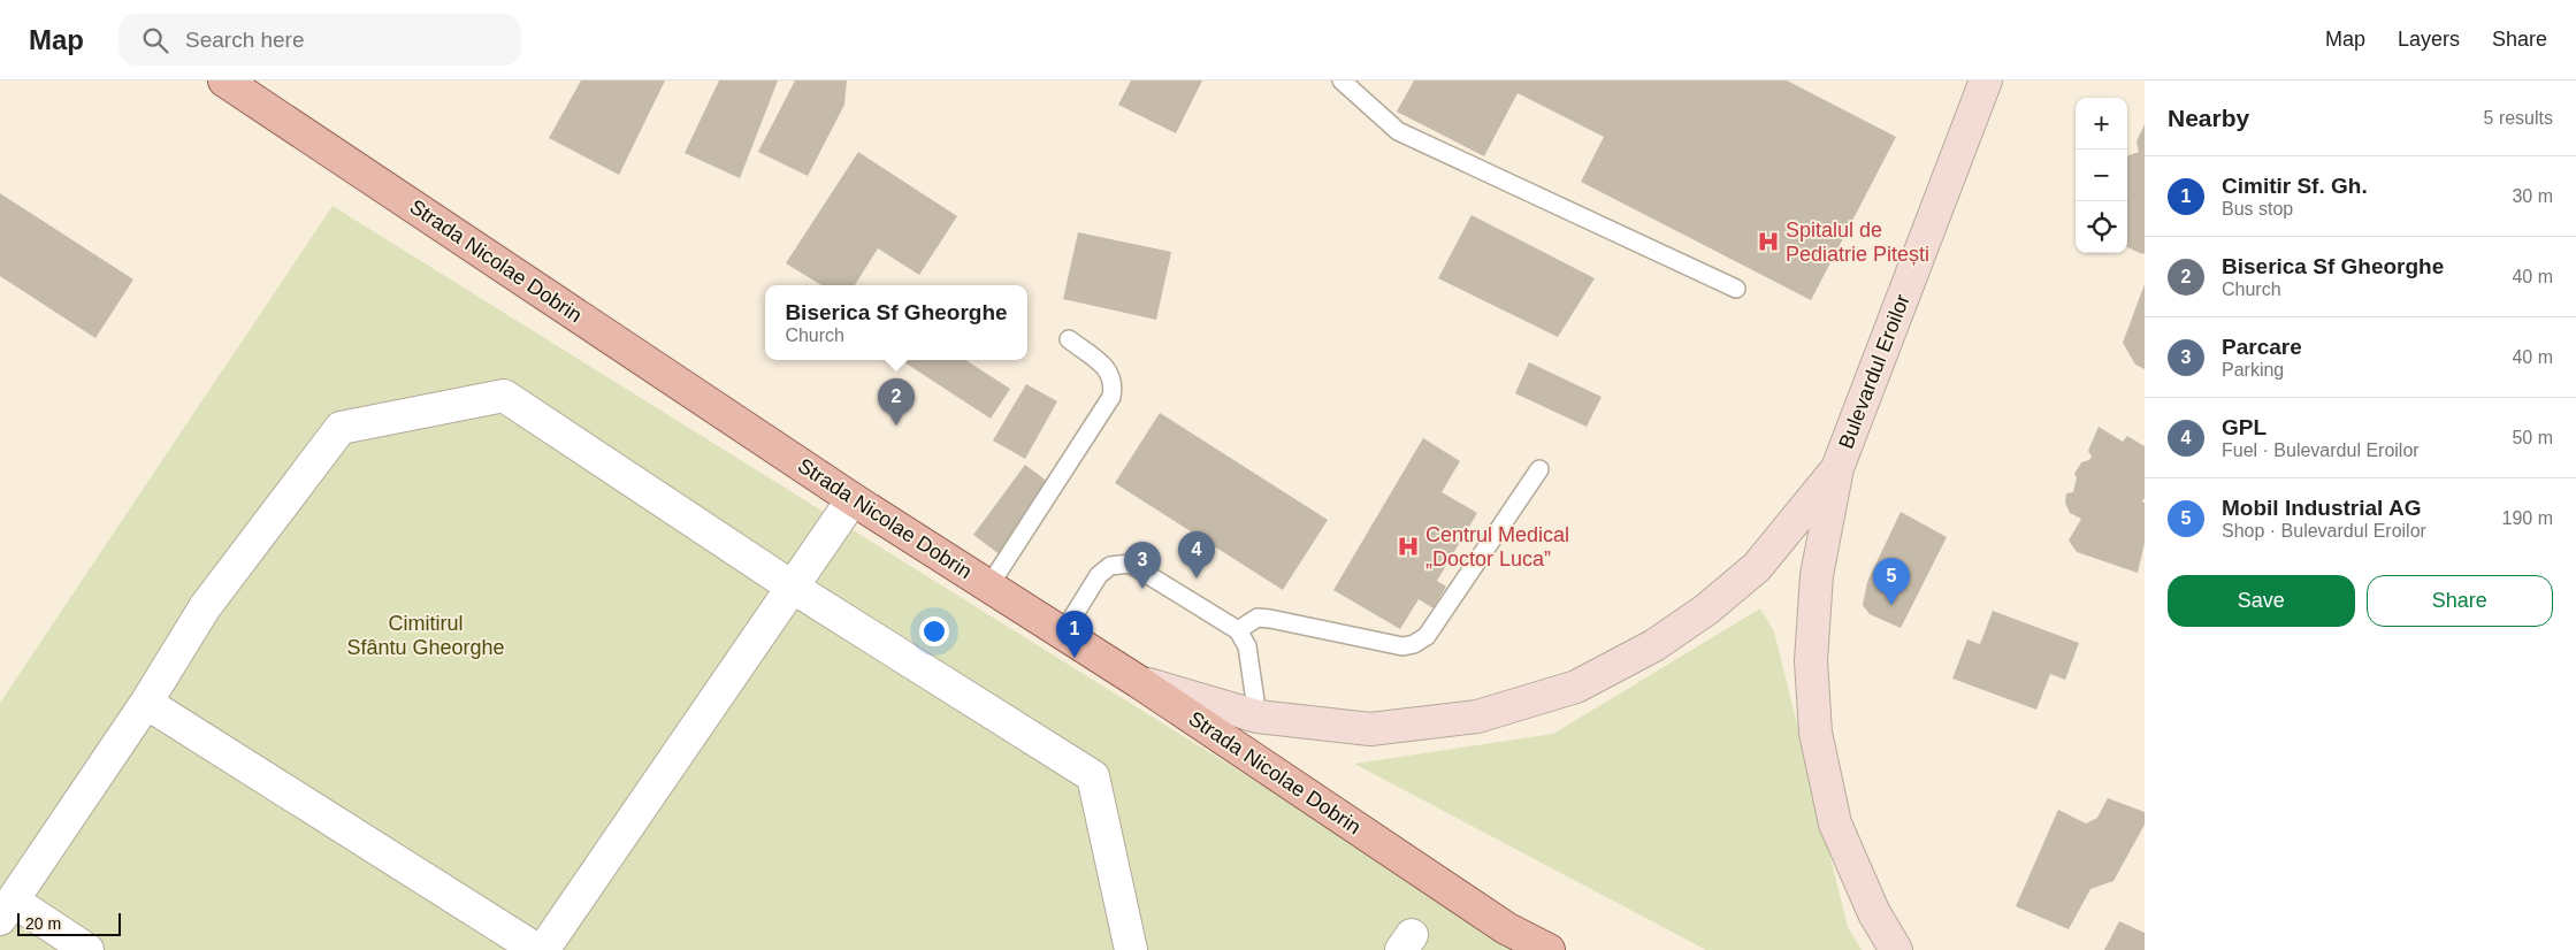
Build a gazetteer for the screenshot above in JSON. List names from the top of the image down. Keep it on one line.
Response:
{"streets":{"main road":["Strada Nicolae Dobrin"],"street":["Bulevardul Eroilor"]},"crossings":[["Strada Nicolae Dobrin","Bulevardul Eroilor"]],"parks":["Cimitirul Sfântu Gheorghe"],"places":{"hospital":["Spitalul de Pediatrie Pitești","Centrul Medical „Doctor Luca”"]},"scale_bar":"20 m","page":{"header":"Map","search":"Search here","nav":["Map","Layers","Share"],"heading":["Nearby","5 results"],"map_buttons":["+","−"],"list":[{"mark":"1","name":"Cimitir Sf. Gh.","note":"Bus stop","value":"30 m"},{"mark":"2","name":"Biserica Sf Gheorghe","note":"Church","value":"40 m"},{"mark":"3","name":"Parcare","note":"Parking","value":"40 m"},{"mark":"4","name":"GPL","note":"Fuel · Bulevardul Eroilor","value":"50 m"},{"mark":"5","name":"Mobil Industrial AG","note":"Shop · Bulevardul Eroilor","value":"190 m"}],"popup":["Biserica Sf Gheorghe","Church"],"pins":["2","4","3","5","1"],"buttons":["Save","Share"],"scale":"20 m"}}
